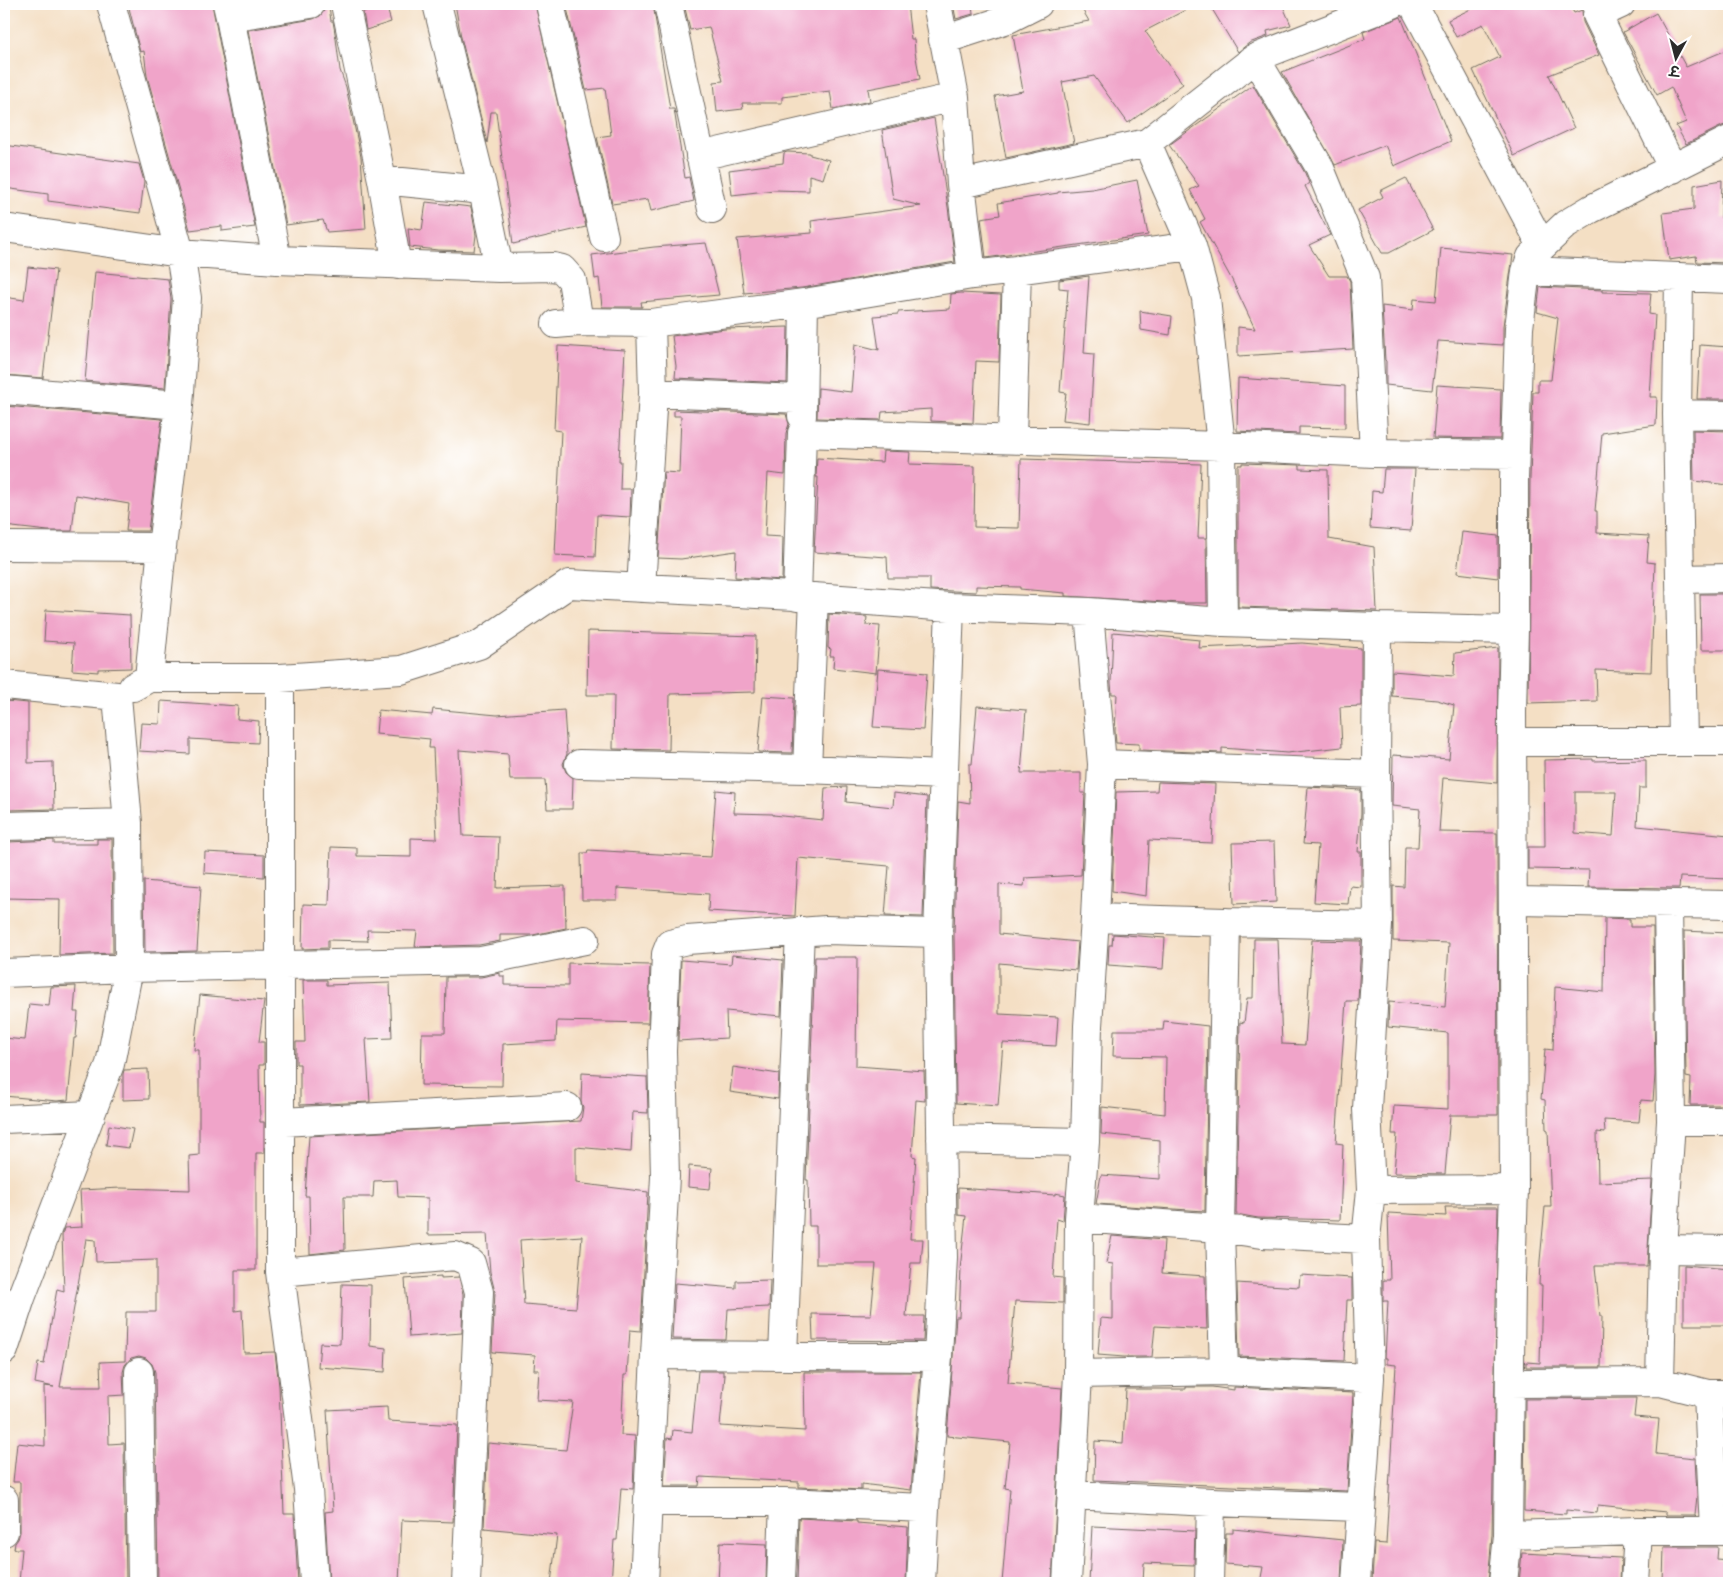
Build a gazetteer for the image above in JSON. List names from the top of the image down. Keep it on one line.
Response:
{"north":"bottom"}
